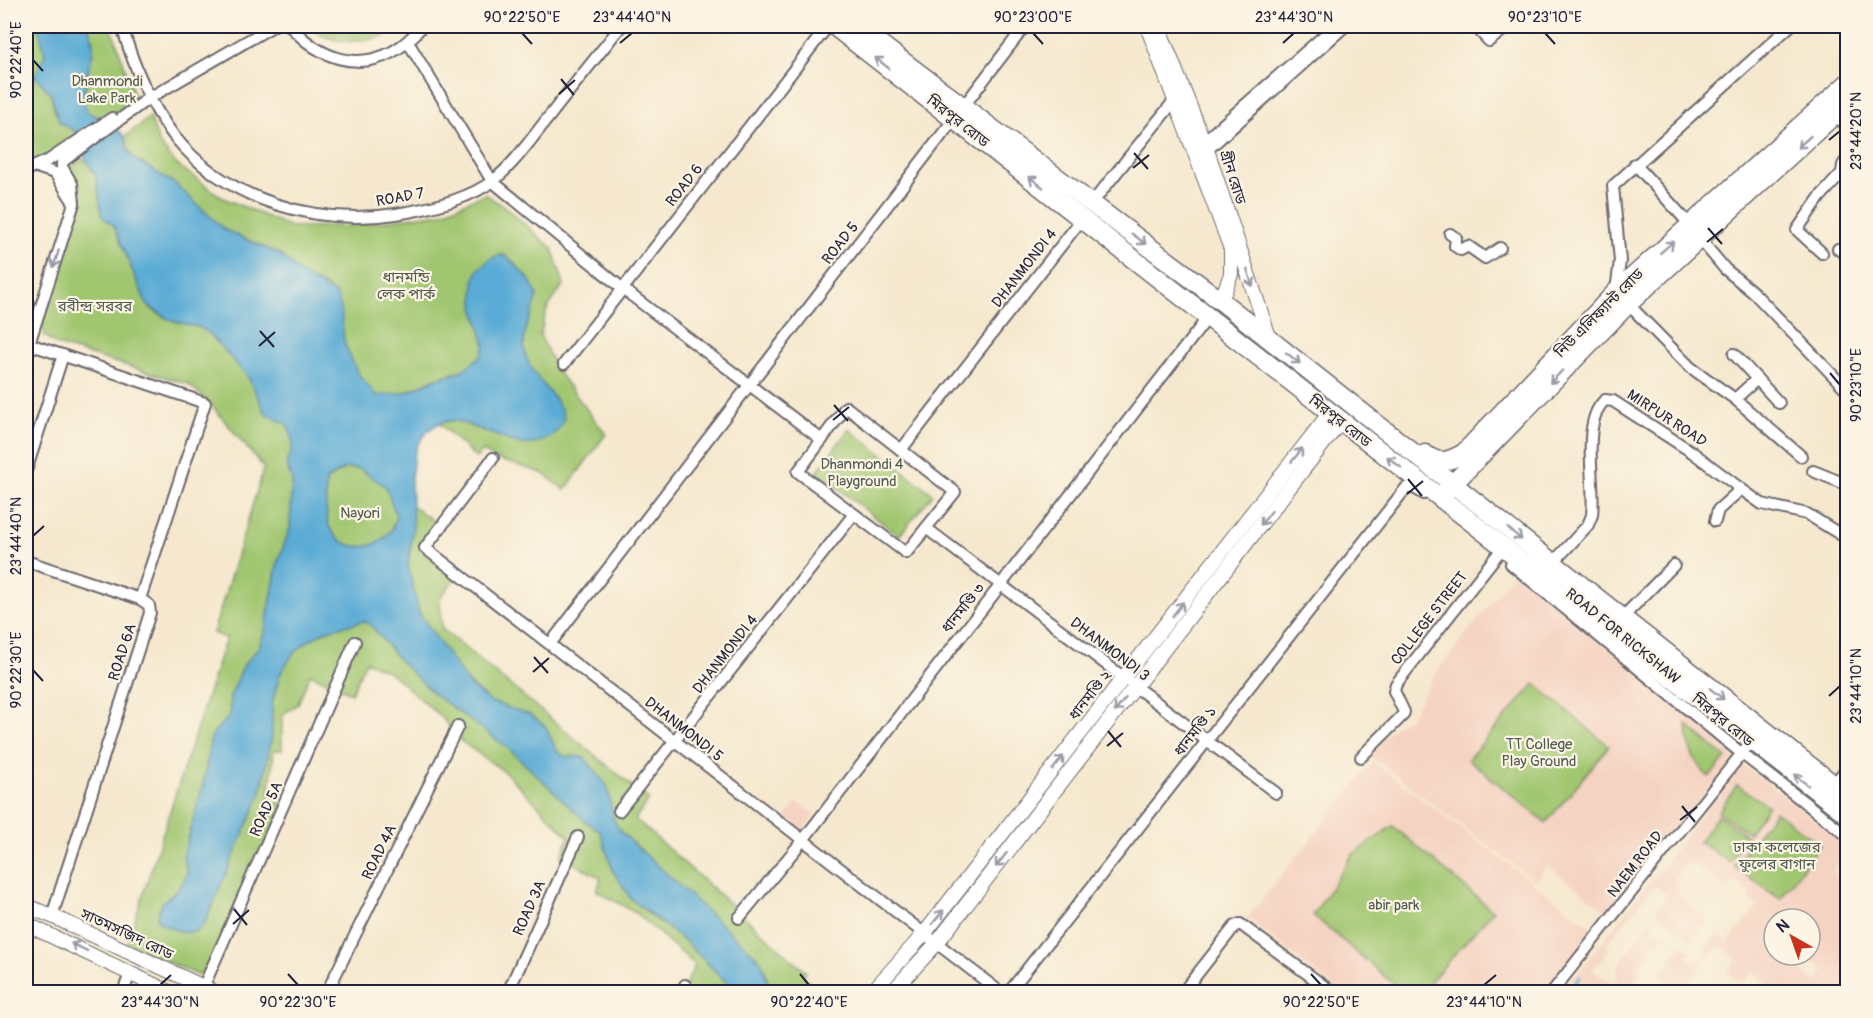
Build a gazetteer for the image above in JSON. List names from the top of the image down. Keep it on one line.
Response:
{"streets":{"highway":["মিরপুর রোড","নিউ এলিফ্যান্ট রোড"],"main road":["গ্রীন রোড","ধানমণ্ডি ২","সাতমসজিদ রোড"],"street":["ROAD 6","ROAD 7","ROAD 5","DHANMONDI 4","MIRPUR ROAD","ধানমণ্ডি ৩","COLLEGE STREET","DHANMONDI 3","ROAD 6A","DHANMONDI 5","ধানমণ্ডি ১","ROAD 5A","ROAD 4A","NAEM ROAD","ROAD 3A"]},"crossings":[["মিরপুর রোড","গ্রীন রোড"],["মিরপুর রোড","ROAD 5"],["মিরপুর রোড","DHANMONDI 4"],["মিরপুর রোড","নিউ এলিফ্যান্ট রোড"],["মিরপুর রোড","MIRPUR ROAD"],["মিরপুর রোড","ধানমণ্ডি ৩"],["মিরপুর রোড","COLLEGE STREET"],["মিরপুর রোড","ধানমণ্ডি ২"],["মিরপুর রোড","ধানমণ্ডি ১"],["মিরপুর রোড","NAEM ROAD"],["গ্রীন রোড","DHANMONDI 4"],["ROAD 5","DHANMONDI 5"],["DHANMONDI 4","DHANMONDI 5"],["ধানমণ্ডি ৩","DHANMONDI 3"],["ধানমণ্ডি ৩","DHANMONDI 5"],["COLLEGE STREET","ধানমণ্ডি ১"],["DHANMONDI 3","ধানমণ্ডি ২"],["DHANMONDI 3","ধানমণ্ডি ১"],["ROAD 6A","সাতমসজিদ রোড"],["ধানমণ্ডি ২","DHANMONDI 5"],["ROAD 5A","সাতমসজিদ রোড"]],"parks":["Dhanmondi Lake Park","ধানমন্ডি লেক পার্ক","রবীন্দ্র সরবর","Dhanmondi 4 Playground","Nayori","TT College Play Ground","ঢাকা কলেজের ফুলের বাগান","abir park"],"north":"top left","coordinates":["90°22'50\"E","23°44'40\"N","90°23'00\"E","23°44'30\"N","90°23'10\"E","90°22'40\"E","23°44'20\"N","90°22'30\"E","23°44'10\"N"]}
